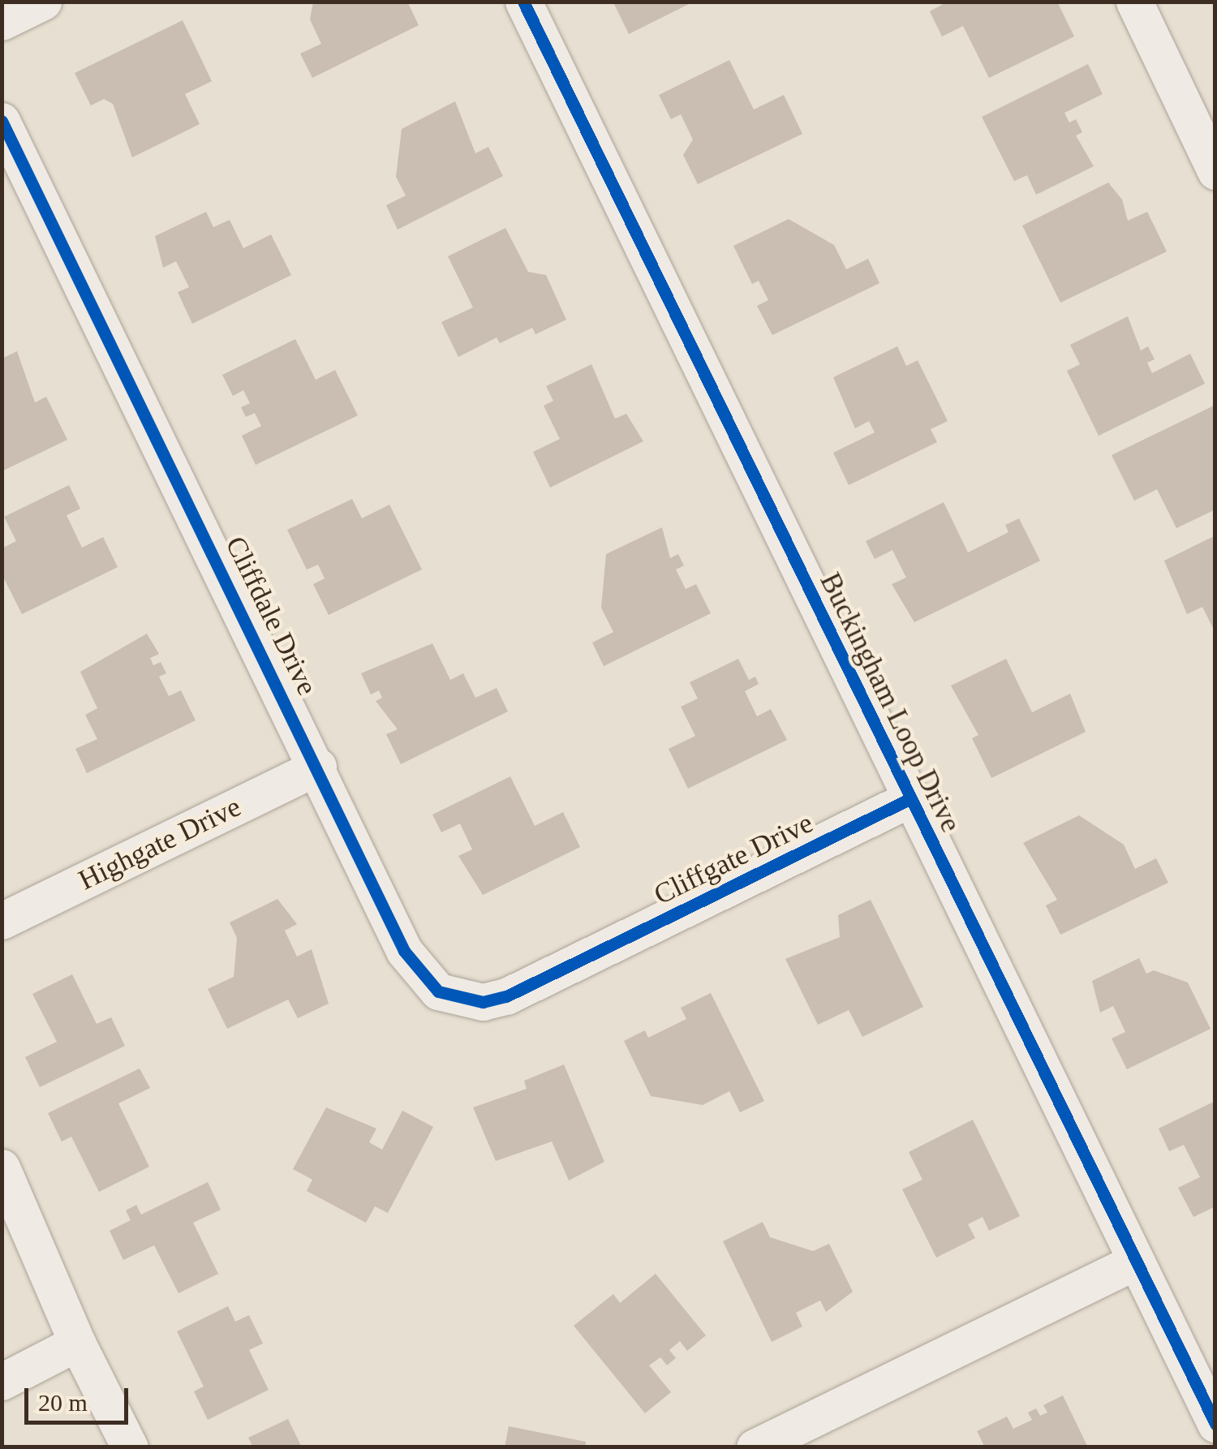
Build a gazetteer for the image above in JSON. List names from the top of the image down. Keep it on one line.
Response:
{"streets":{"street":["Cliffdale Drive","Buckingham Loop Drive","Highgate Drive","Cliffgate Drive"]},"crossings":[["Cliffdale Drive","Highgate Drive"],["Cliffdale Drive","Cliffgate Drive"],["Buckingham Loop Drive","Cliffgate Drive"]],"scale_bar":"20 m"}
